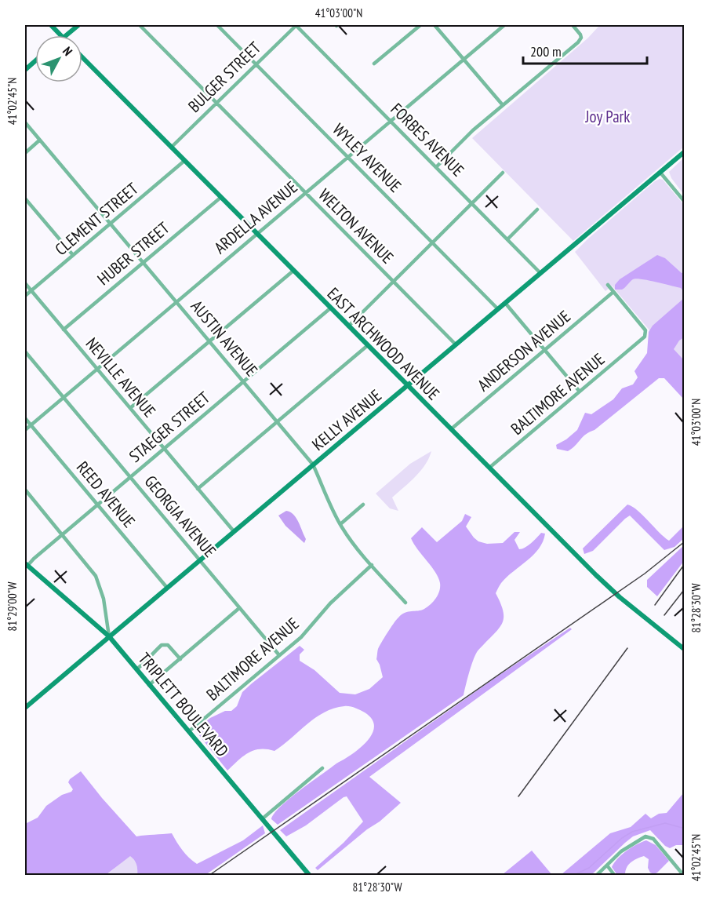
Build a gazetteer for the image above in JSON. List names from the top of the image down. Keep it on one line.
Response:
{"streets":{"main road":["EAST ARCHWOOD AVENUE","KELLY AVENUE","TRIPLETT BOULEVARD"],"street":["BULGER STREET","FORBES AVENUE","WYLEY AVENUE","ARDELLA AVENUE","CLEMENT STREET","WELTON AVENUE","HUBER STREET","AUSTIN AVENUE","ANDERSON AVENUE","NEVILLE AVENUE","BALTIMORE AVENUE","STAEGER STREET","REED AVENUE","GEORGIA AVENUE"]},"crossings":[["BULGER STREET","FORBES AVENUE"],["BULGER STREET","WYLEY AVENUE"],["BULGER STREET","WELTON AVENUE"],["BULGER STREET","EAST ARCHWOOD AVENUE"],["FORBES AVENUE","ARDELLA AVENUE"],["FORBES AVENUE","KELLY AVENUE"],["WYLEY AVENUE","ARDELLA AVENUE"],["WYLEY AVENUE","KELLY AVENUE"],["ARDELLA AVENUE","WELTON AVENUE"],["ARDELLA AVENUE","AUSTIN AVENUE"],["ARDELLA AVENUE","EAST ARCHWOOD AVENUE"],["ARDELLA AVENUE","NEVILLE AVENUE"],["ARDELLA AVENUE","REED AVENUE"],["ARDELLA AVENUE","GEORGIA AVENUE"],["CLEMENT STREET","AUSTIN AVENUE"],["CLEMENT STREET","EAST ARCHWOOD AVENUE"],["CLEMENT STREET","NEVILLE AVENUE"],["WELTON AVENUE","KELLY AVENUE"],["HUBER STREET","AUSTIN AVENUE"],["HUBER STREET","EAST ARCHWOOD AVENUE"],["HUBER STREET","NEVILLE AVENUE"],["AUSTIN AVENUE","BALTIMORE AVENUE"],["AUSTIN AVENUE","KELLY AVENUE"],["AUSTIN AVENUE","STAEGER STREET"],["EAST ARCHWOOD AVENUE","ANDERSON AVENUE"],["EAST ARCHWOOD AVENUE","BALTIMORE AVENUE"],["EAST ARCHWOOD AVENUE","KELLY AVENUE"],["EAST ARCHWOOD AVENUE","STAEGER STREET"],["ANDERSON AVENUE","BALTIMORE AVENUE"],["NEVILLE AVENUE","KELLY AVENUE"],["NEVILLE AVENUE","STAEGER STREET"],["BALTIMORE AVENUE","GEORGIA AVENUE"],["BALTIMORE AVENUE","TRIPLETT BOULEVARD"],["KELLY AVENUE","REED AVENUE"],["KELLY AVENUE","GEORGIA AVENUE"],["KELLY AVENUE","TRIPLETT BOULEVARD"],["STAEGER STREET","REED AVENUE"],["STAEGER STREET","GEORGIA AVENUE"],["STAEGER STREET","TRIPLETT BOULEVARD"]],"parks":["Joy Park"],"scale_bar":"200 m","north":"top right","coordinates":["41°03'00\"N","41°02'45\"N","81°29'00\"W","81°28'30\"W"]}
